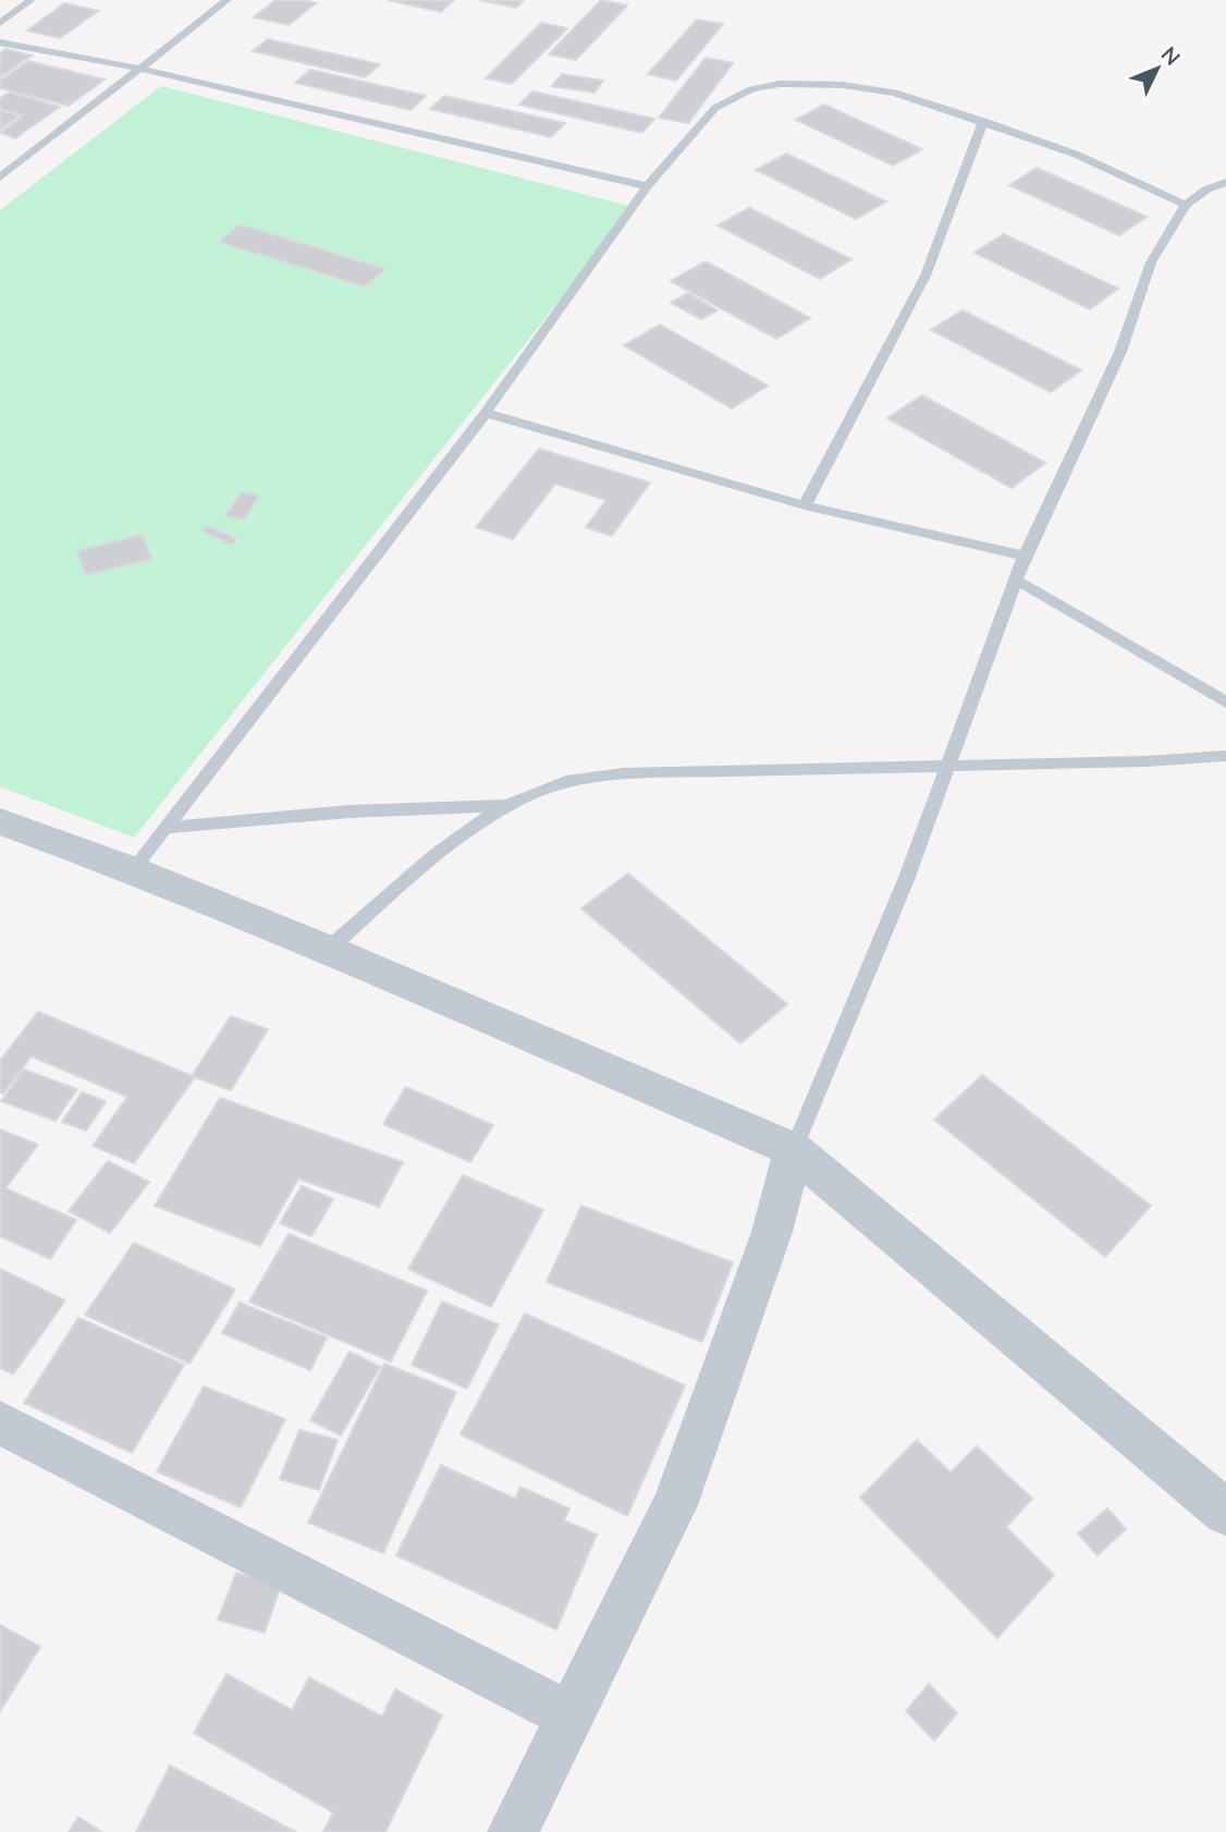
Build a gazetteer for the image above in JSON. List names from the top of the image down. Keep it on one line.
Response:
{"north":"top right"}
